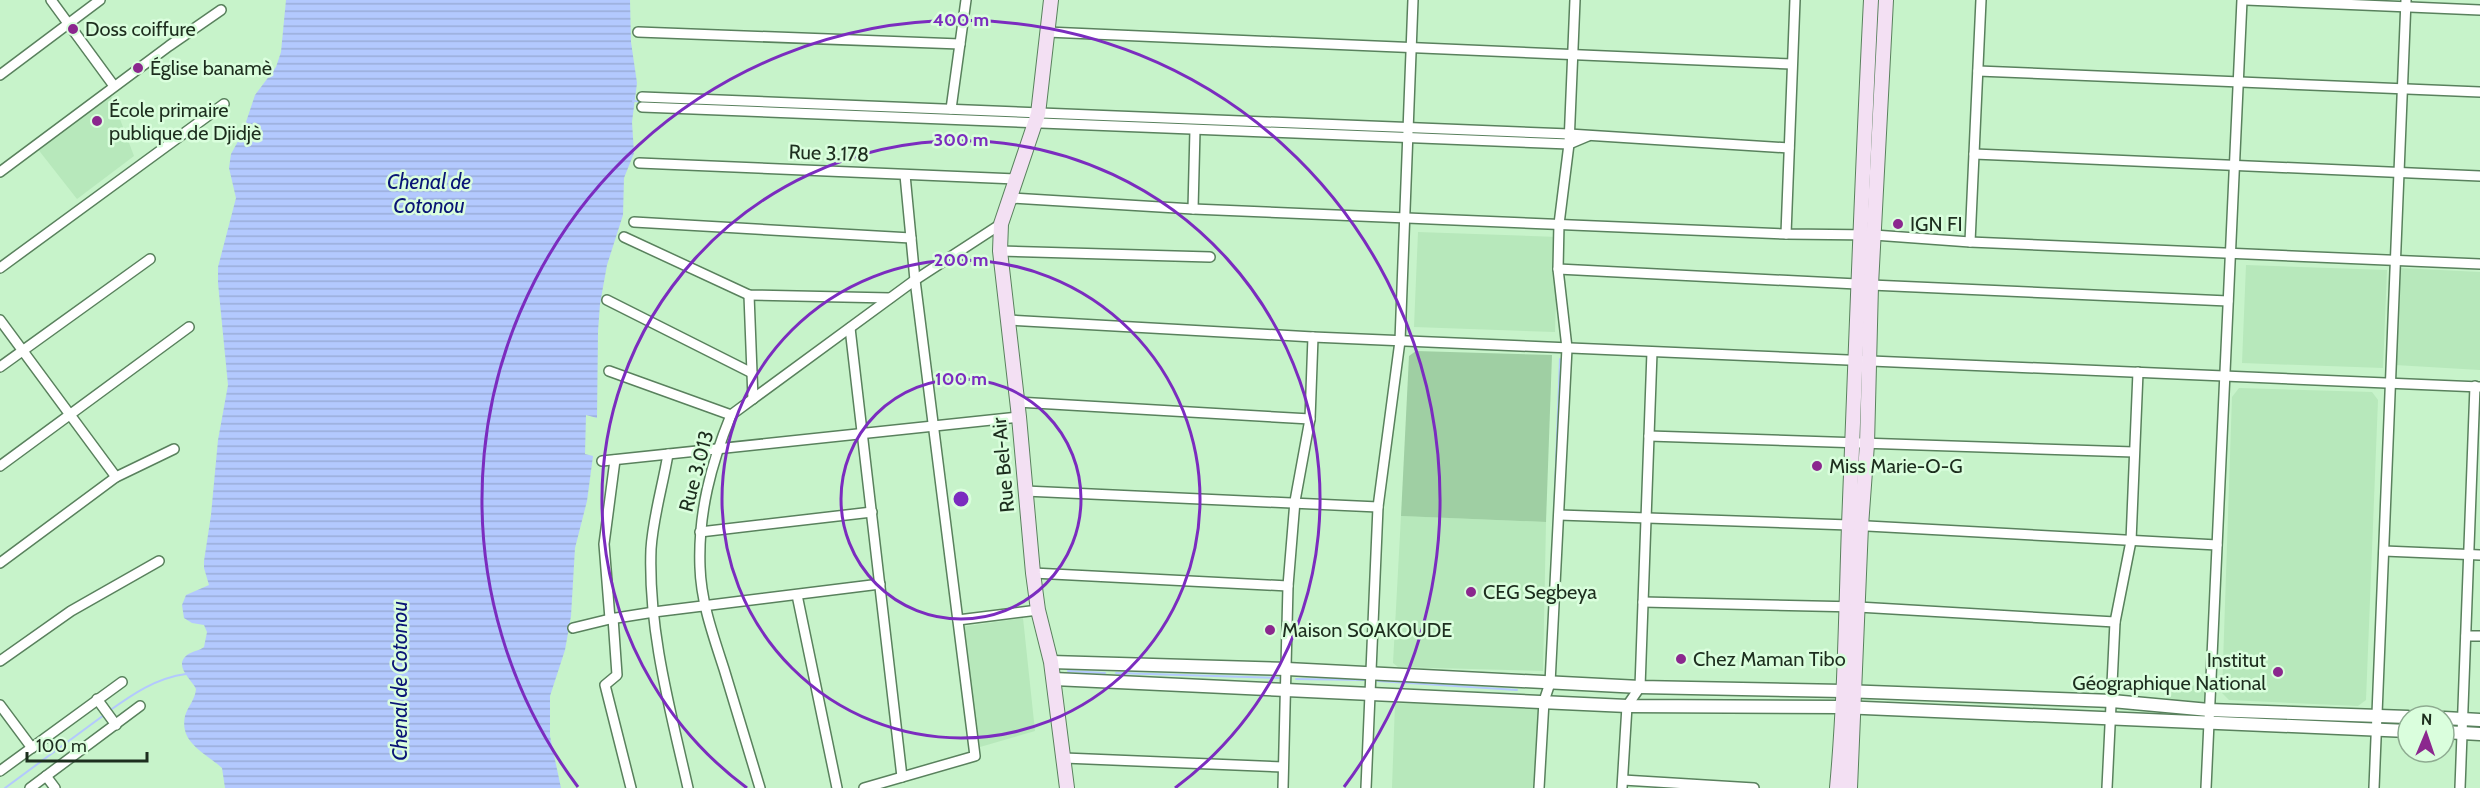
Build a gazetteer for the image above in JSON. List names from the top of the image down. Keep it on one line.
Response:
{"streets":{"main road":["Rue Bel-Air"],"street":["Rue 3.178","Rue 3.013"]},"crossings":[["Rue 3.178","Rue Bel-Air"],["Rue Bel-Air","Rue 3.013"]],"water":["Chenal de Cotonou"],"places":["Doss coiffure","Église banamè","École primaire publique de Djidjè","IGN FI","Miss Marie-O-G","CEG Segbeya","Maison SOAKOUDE","Chez Maman Tibo","Institut Géographique National"],"scale_bar":"100 m","north":"top","rings":["400 m","300 m","200 m","100 m"]}
